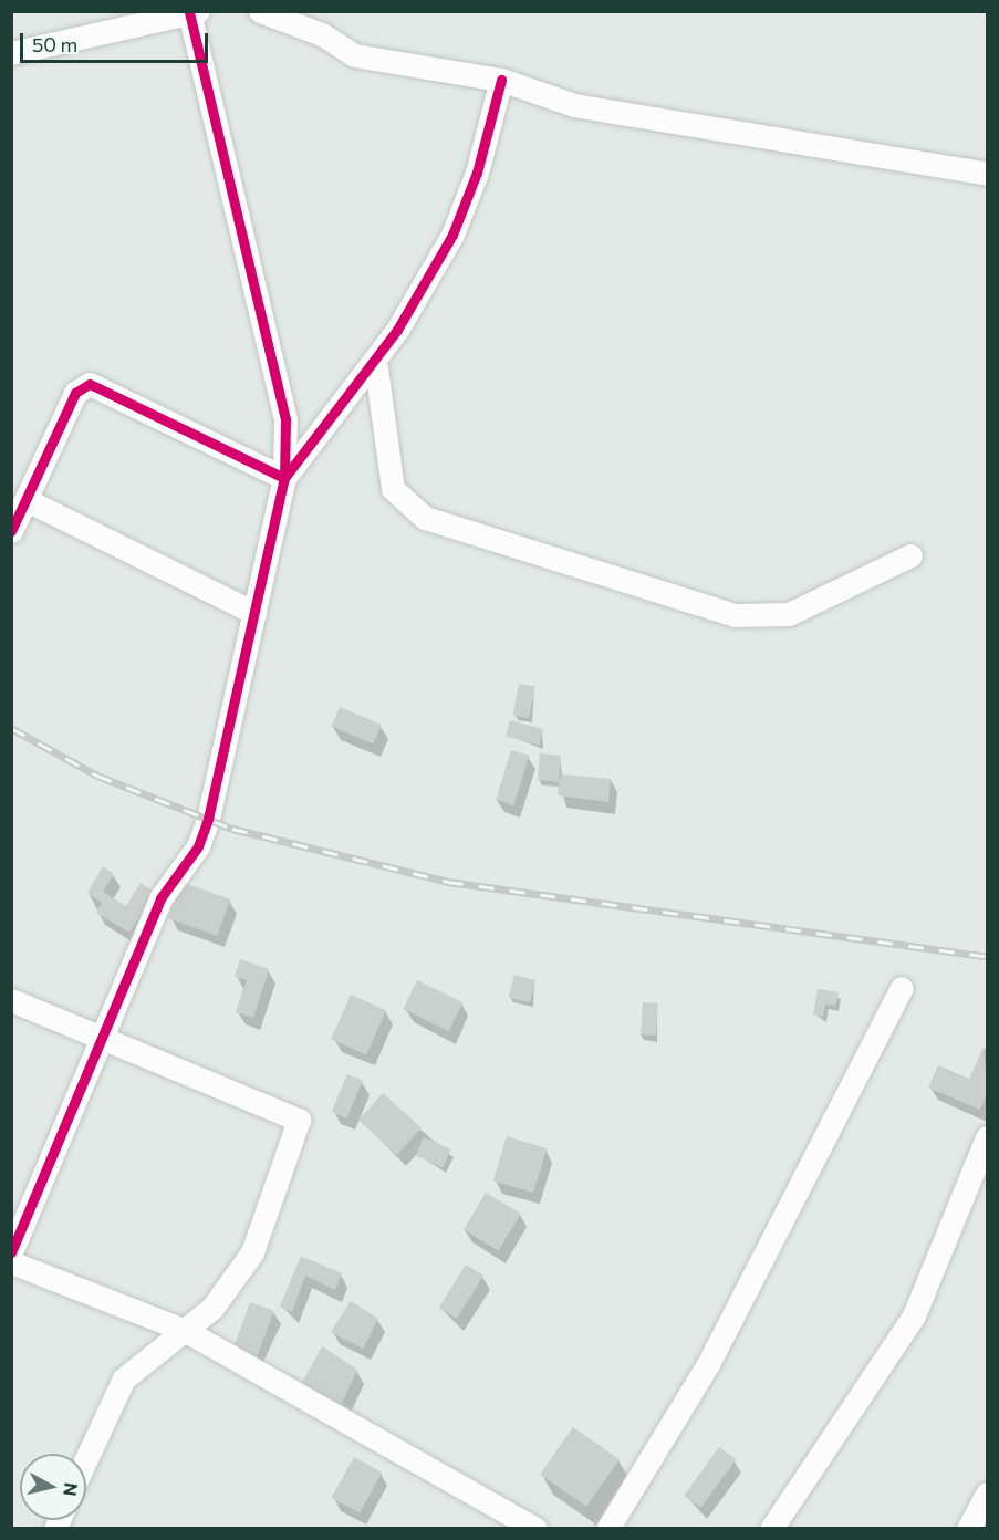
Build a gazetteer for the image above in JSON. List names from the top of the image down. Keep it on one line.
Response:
{"scale_bar":"50 m","north":"right"}
